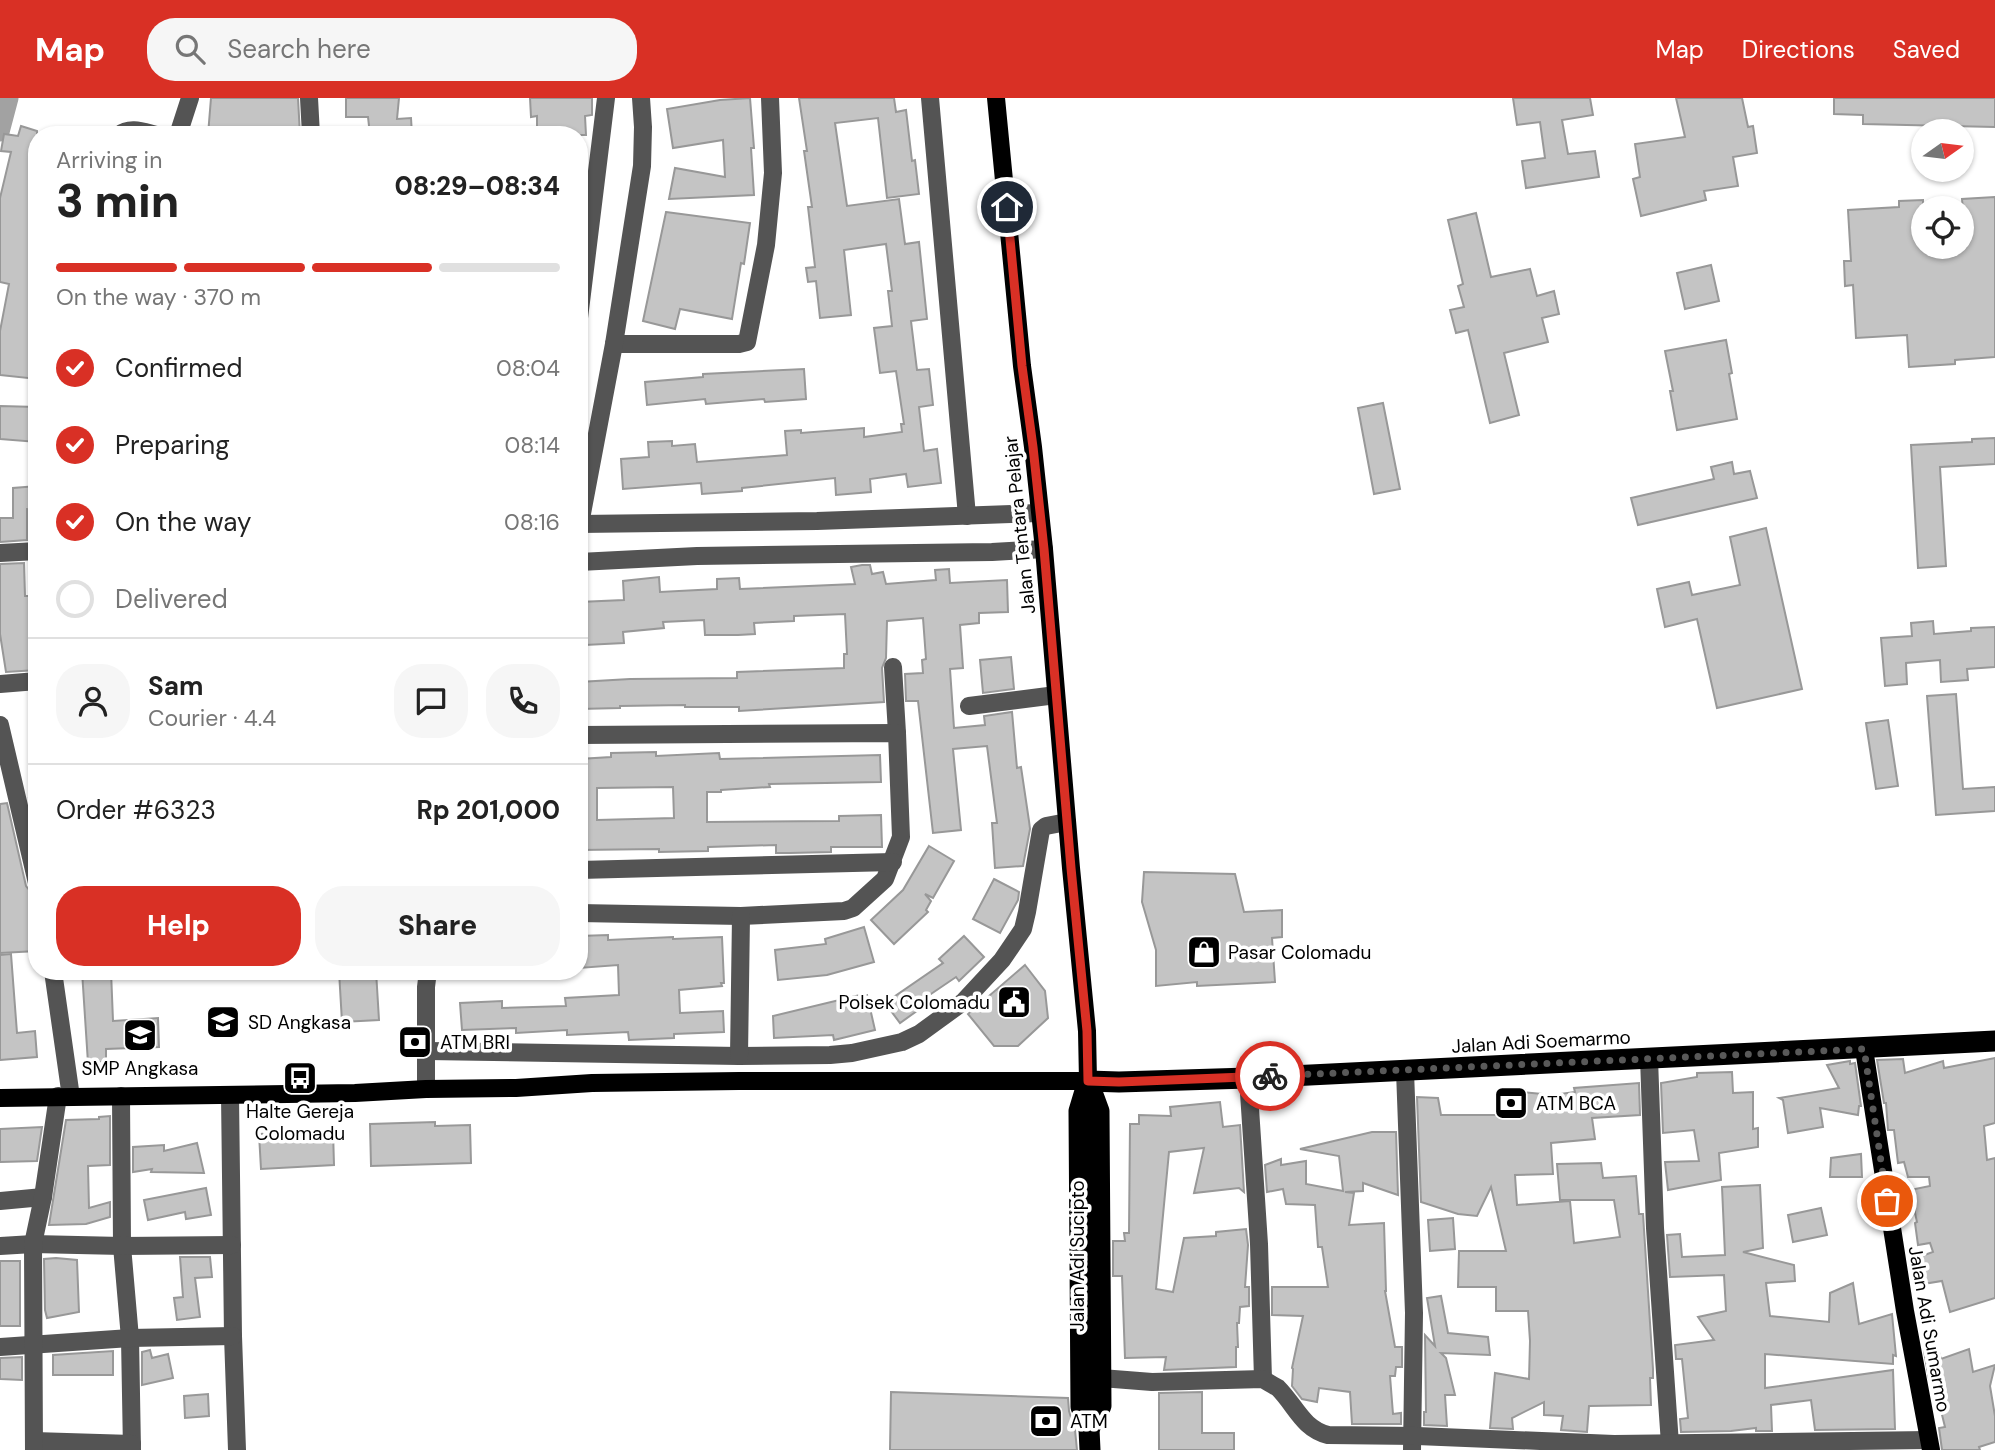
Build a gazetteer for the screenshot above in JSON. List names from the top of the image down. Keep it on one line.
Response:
{"streets":{"highway":["Jalan Adi Soemarmo","Jalan Adi Sucipto"],"main road":["Jalan Tentara Pelajar","Jalan Adi Sumarmo"]},"crossings":[["Jalan Tentara Pelajar","Jalan Adi Sucipto"],["Jalan Adi Soemarmo","Jalan Adi Sucipto"],["Jalan Adi Soemarmo","Jalan Adi Sumarmo"]],"places":{"shop":["Pasar Colomadu"],"public building":["Polsek Colomadu"],"school or university":["SD Angkasa","SMP Angkasa"],"bank":["ATM BRI","ATM BCA","ATM"],"bus stop":["Halte Gereja Colomadu"]},"north":"right","page":{"header":"Map","search":"Search here","nav":["Map","Directions","Saved"],"heading":["3 min","Arriving in","08:29–08:34"],"panel":["Sam","Courier · 4.4","Order #6323","Rp 201,000"],"bar":"On the way · 370 m","list":[["Confirmed","08:04"],["Preparing","08:14"],["On the way","08:16"],"Delivered"],"buttons":["Help","Share"]}}
